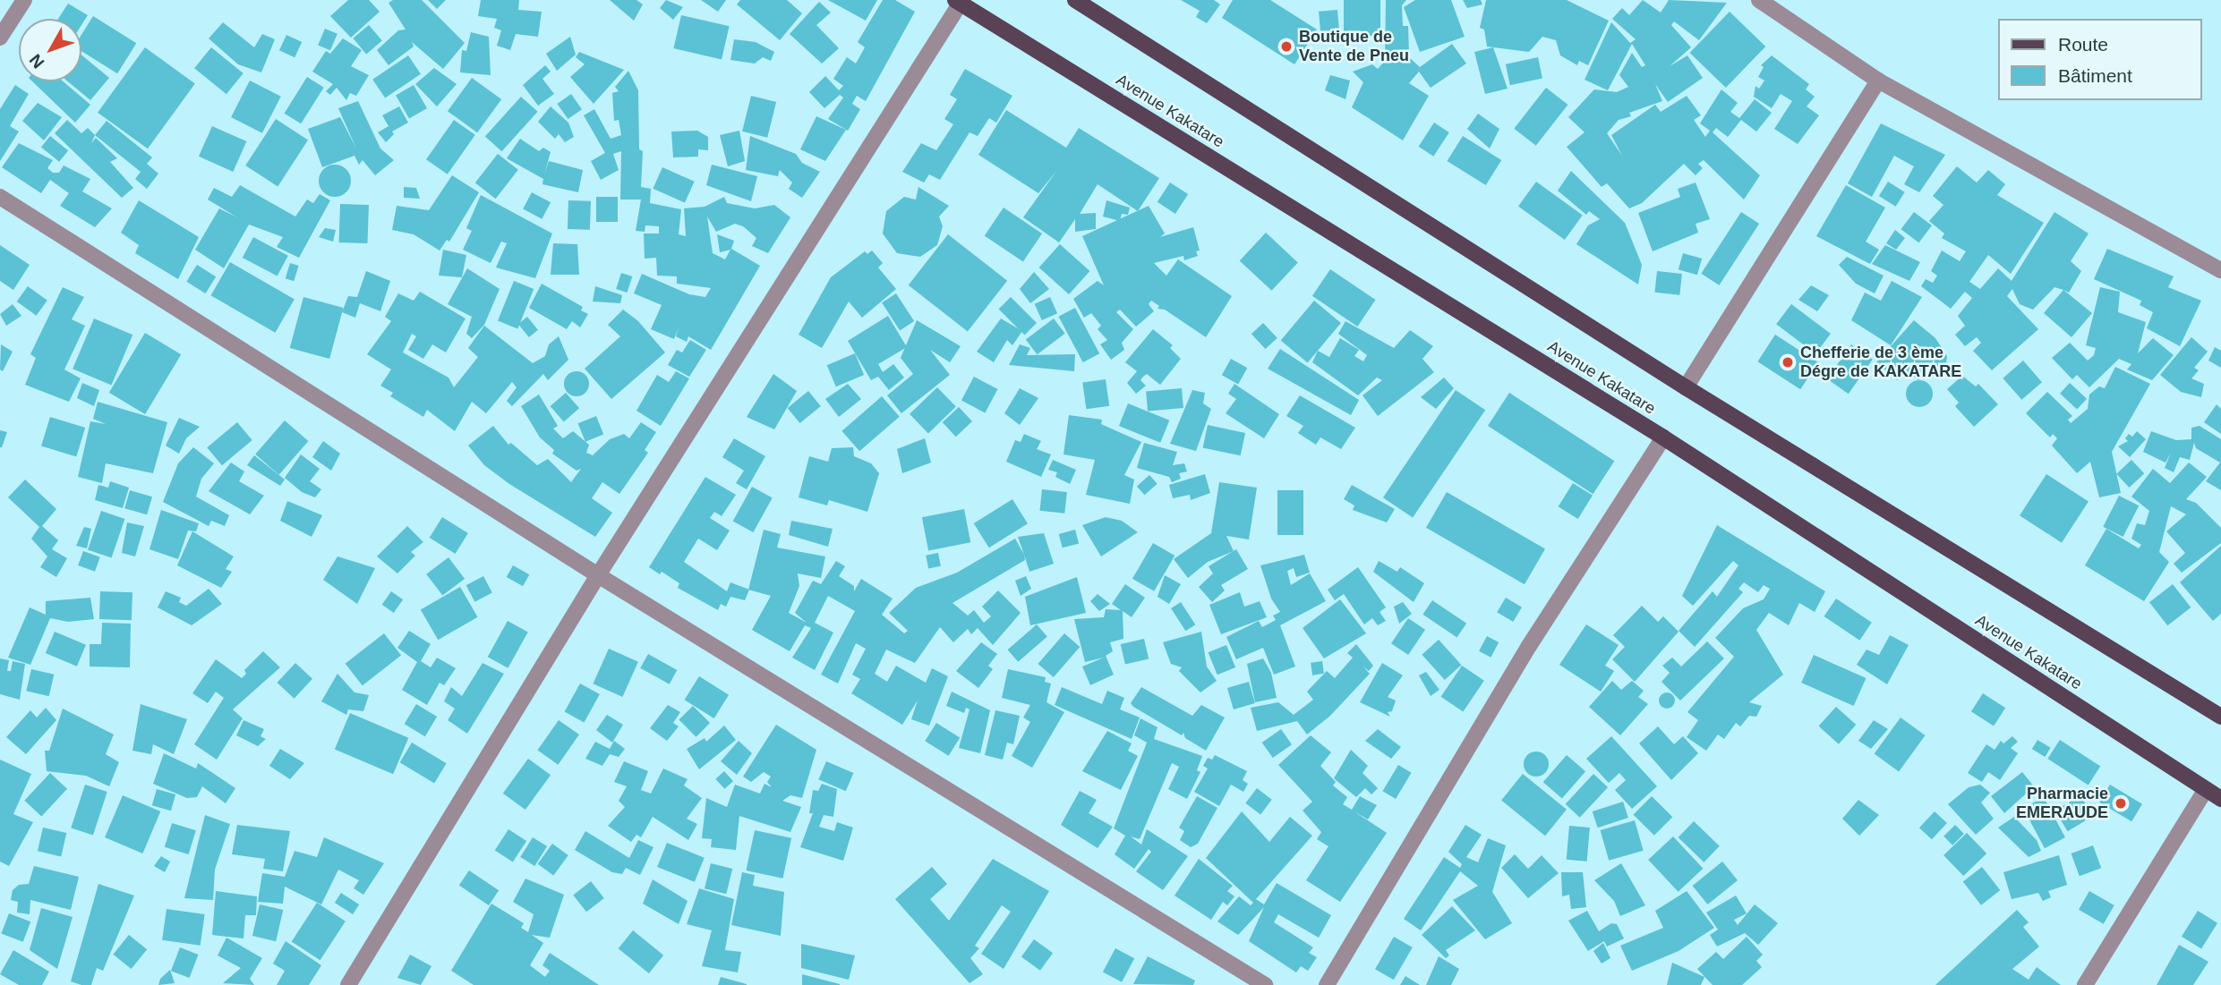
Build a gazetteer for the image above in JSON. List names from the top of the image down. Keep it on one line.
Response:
{"streets":{"main road":["Avenue Kakatare"]},"places":["Boutique de Vente de Pneu","Chefferie de 3 ème Dégre de KAKATARE","Pharmacie EMERAUDE"],"legend":["Route","Bâtiment"],"north":"bottom left"}
